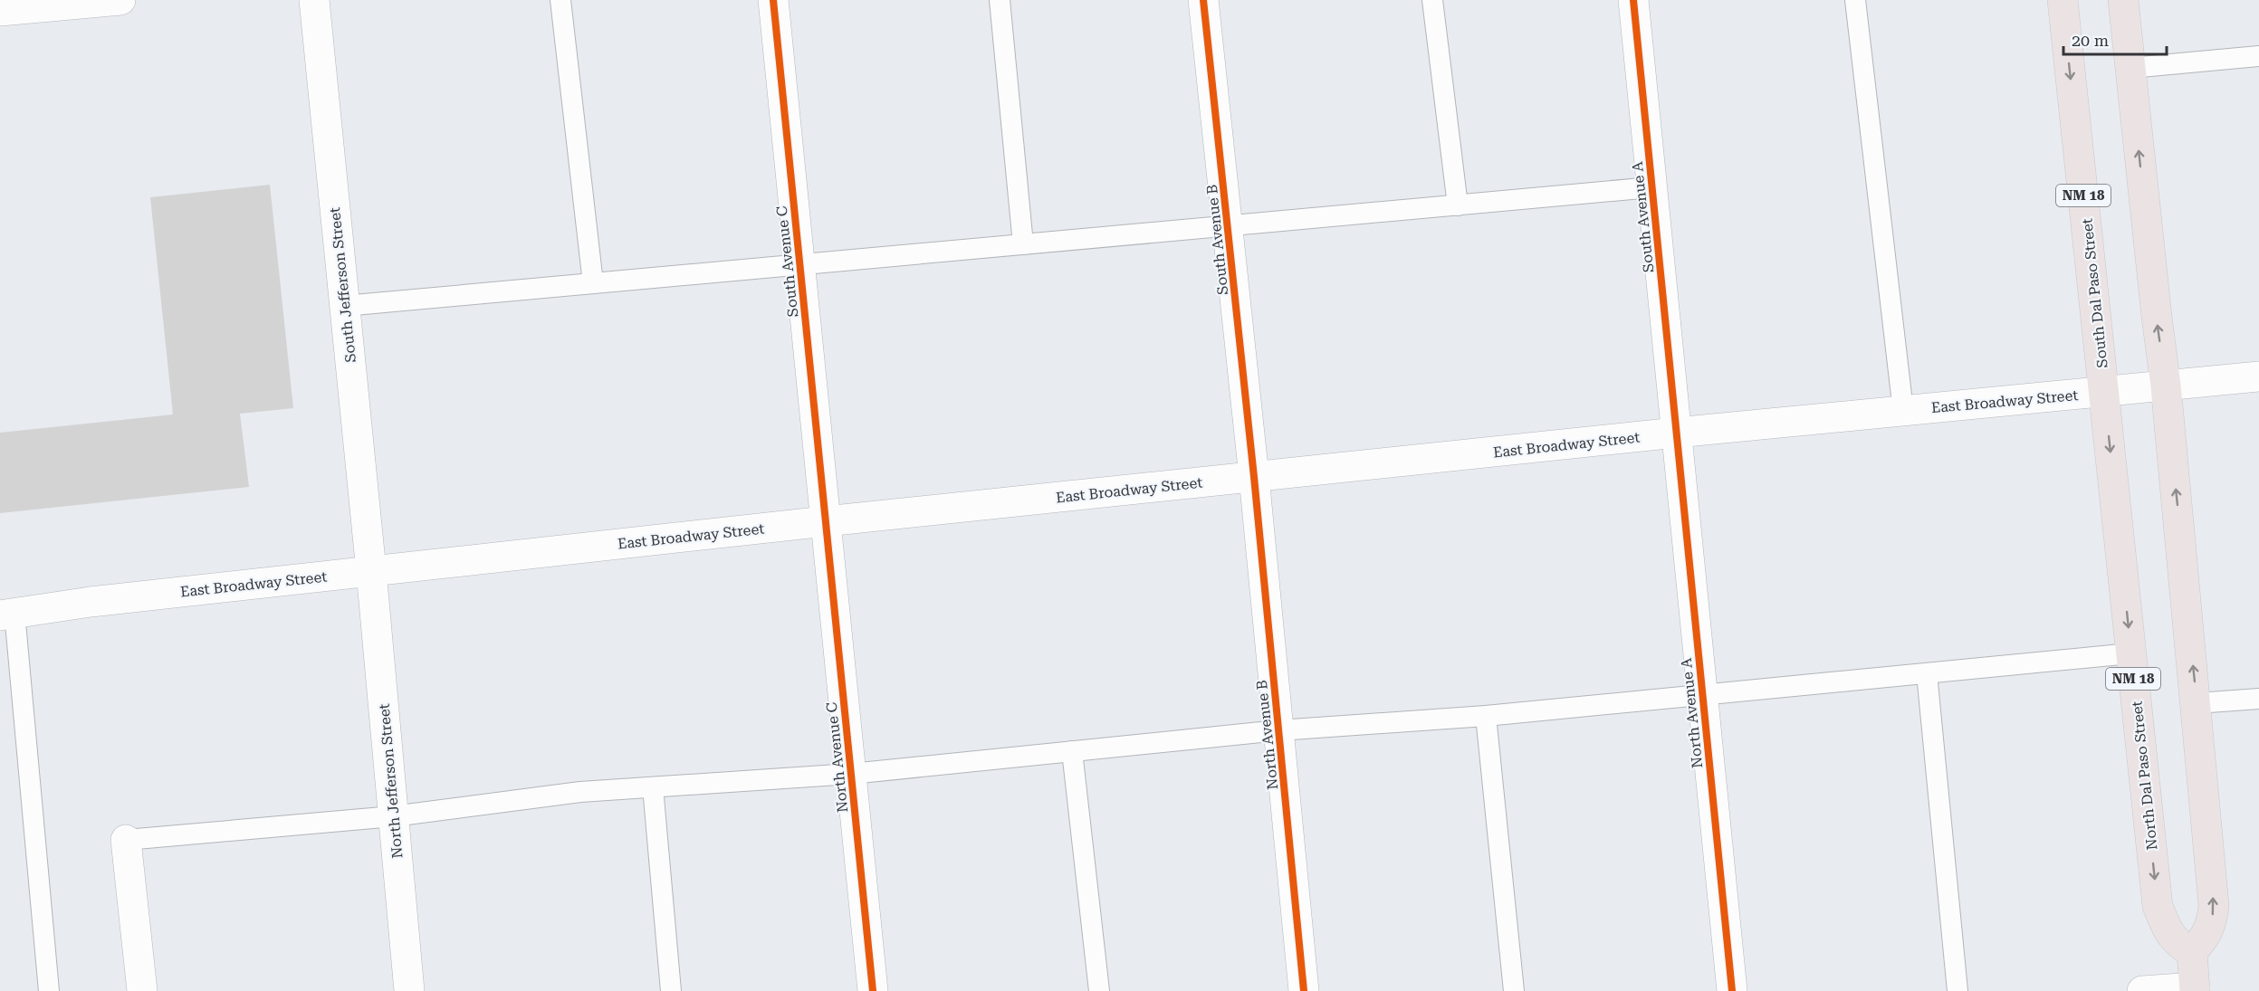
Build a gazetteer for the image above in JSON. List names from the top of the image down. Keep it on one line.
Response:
{"streets":{"main road":["NM 18","South Dal Paso Street","North Dal Paso Street"],"street":["South Avenue A","South Avenue B","South Avenue C","South Jefferson Street","East Broadway Street","North Avenue A","North Avenue B","North Avenue C","North Jefferson Street"]},"crossings":[["South Avenue A","East Broadway Street"],["South Avenue A","North Avenue A"],["South Avenue B","East Broadway Street"],["South Avenue B","North Avenue B"],["South Avenue C","East Broadway Street"],["South Avenue C","North Avenue C"],["South Jefferson Street","East Broadway Street"],["South Jefferson Street","North Jefferson Street"],["South Dal Paso Street","East Broadway Street"],["South Dal Paso Street","North Dal Paso Street"],["East Broadway Street","North Avenue A"],["East Broadway Street","North Avenue B"],["East Broadway Street","North Avenue C"],["East Broadway Street","North Dal Paso Street"],["East Broadway Street","North Jefferson Street"]],"scale_bar":"20 m"}
